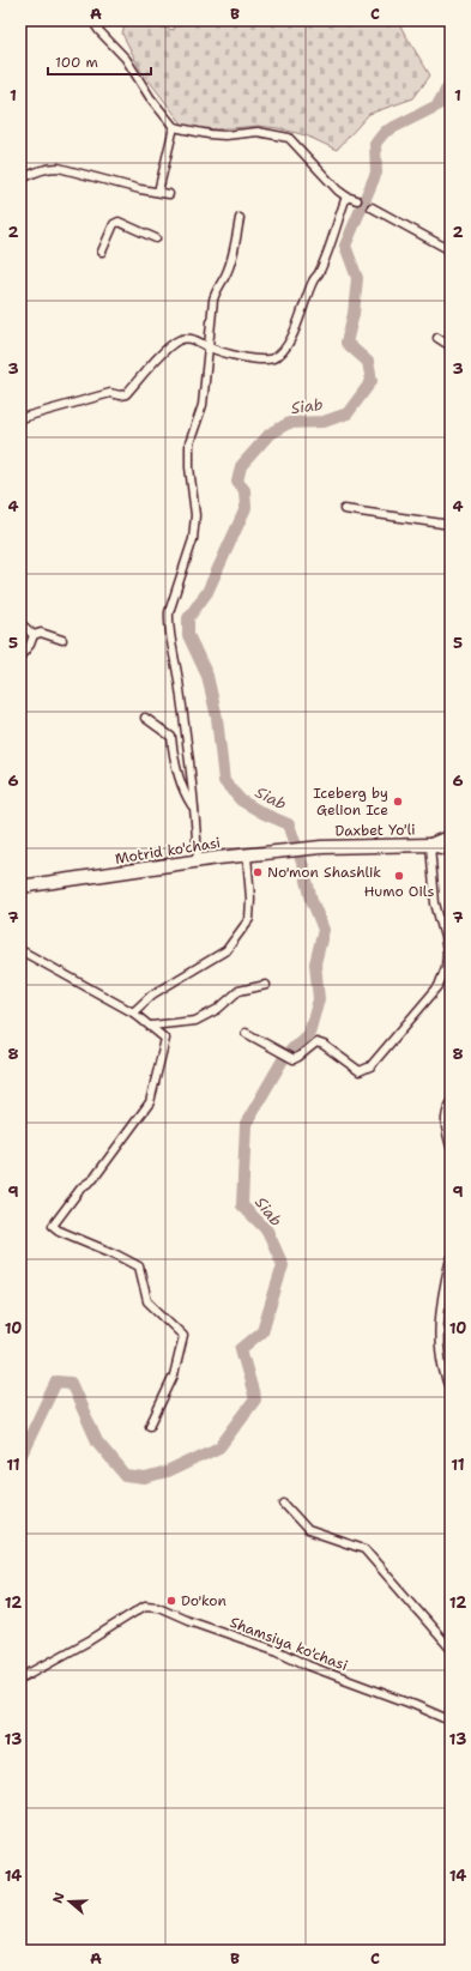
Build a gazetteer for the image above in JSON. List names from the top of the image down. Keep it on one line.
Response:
{"streets":{"main road":["Daxbet Yo'li","Motrid ko'chasi"],"street":["Shamsiya ko'chasi"]},"crossings":[["Daxbet Yo'li","Motrid ko'chasi"]],"water":["Siab"],"places":["Iceberg by Gelion Ice","No'mon Shashlik","Humo Oils","Do'kon"],"scale_bar":"100 m","north":"left","grid":{"columns":["A","B","C"],"rows":["1","2","3","4","5","6","7","8","9","10","11","12","13","14"]}}
